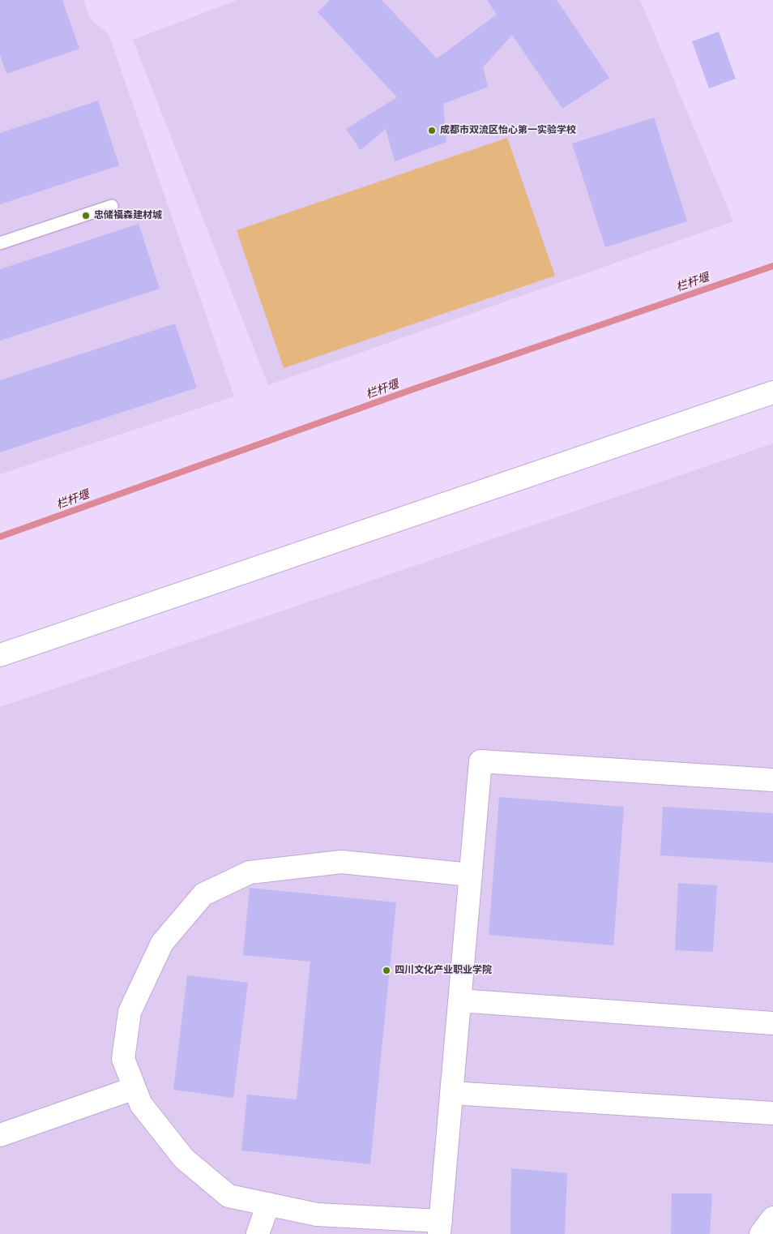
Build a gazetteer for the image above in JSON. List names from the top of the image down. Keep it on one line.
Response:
{"water":["栏杆堰"],"places":["成都市双流区怡心第一实验学校","忠储福森建材城","四川文化产业职业学院"]}
